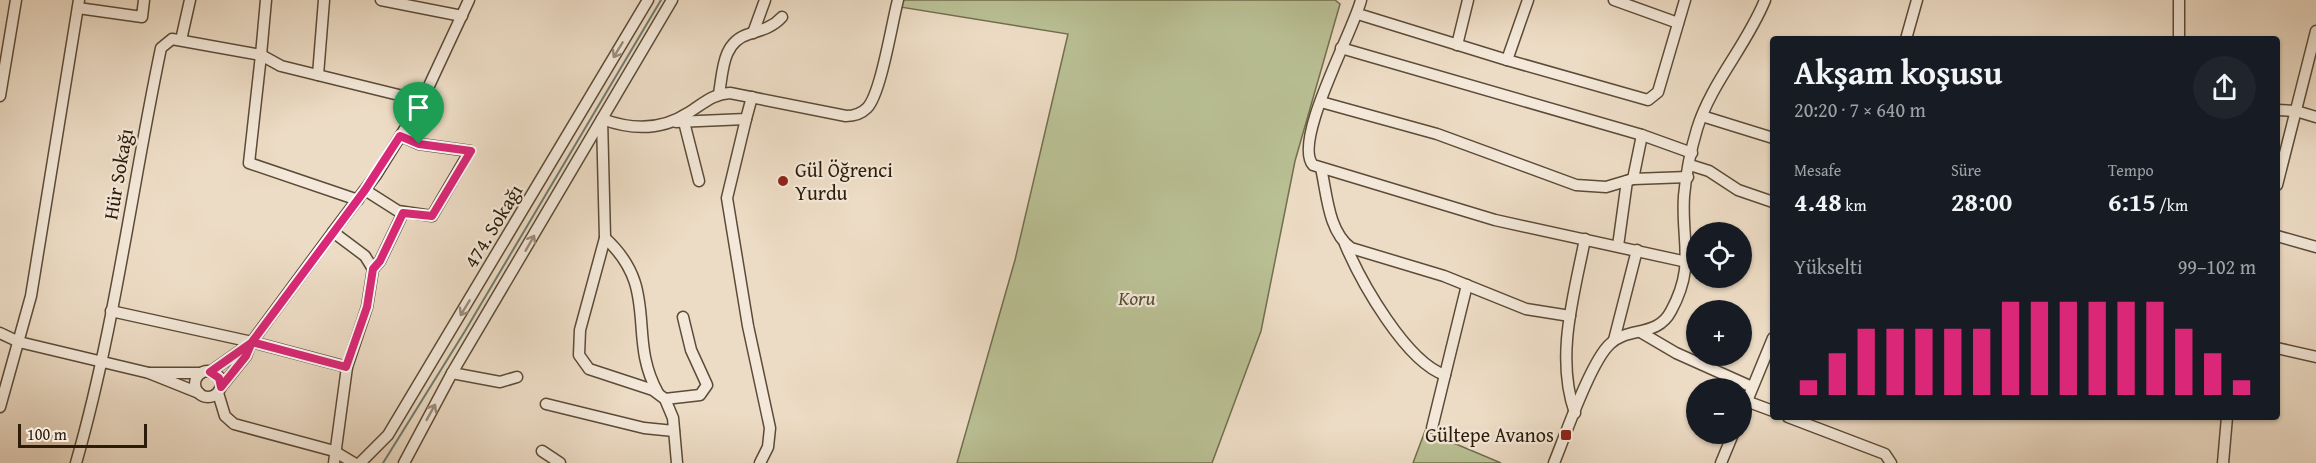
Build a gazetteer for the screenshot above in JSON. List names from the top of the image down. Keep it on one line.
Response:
{"streets":{"street":["Hür Sokağı","474. Sokağı"]},"parks":["Koru"],"places":{"other":["Gül Öğrenci Yurdu"],"transit":["Gültepe Avanos"]},"scale_bar":"100 m","page":{"heading":["Akşam koşusu","20:20 · 7 × 640 m"],"stats":[["Mesafe","4.48 km"],["Süre","28:00"],["Tempo","6:15 /km"]],"map_buttons":["+","−"],"chart":["Yükselti","99–102 m"],"scale":"100 m"}}
